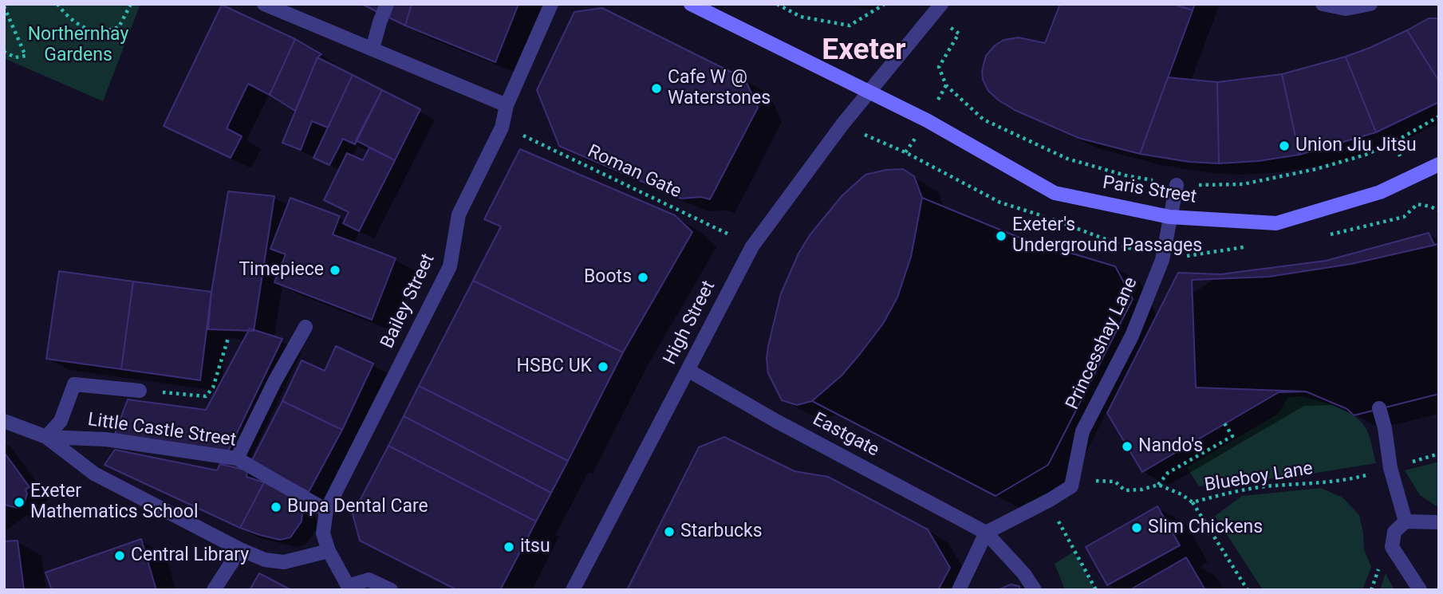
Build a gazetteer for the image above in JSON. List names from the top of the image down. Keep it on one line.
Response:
{"streets":{"main road":["Paris Street"],"street":["Bailey Street","High Street","Princesshay Lane","Little Castle Street","Eastgate"],"path":["Roman Gate","Blueboy Lane"]},"crossings":[["Roman Gate","Bailey Street"],["Roman Gate","High Street"],["Paris Street","High Street"],["Paris Street","Princesshay Lane"],["Bailey Street","Little Castle Street"],["High Street","Eastgate"]],"districts":["Exeter"],"parks":["Northernhay Gardens"],"places":["Cafe W @ Waterstones","Union Jiu Jitsu","Exeter's Underground Passages","Timepiece","Boots","HSBC UK","Nando's","Exeter Mathematics School","Bupa Dental Care","Slim Chickens","Starbucks","itsu","Central Library"]}
